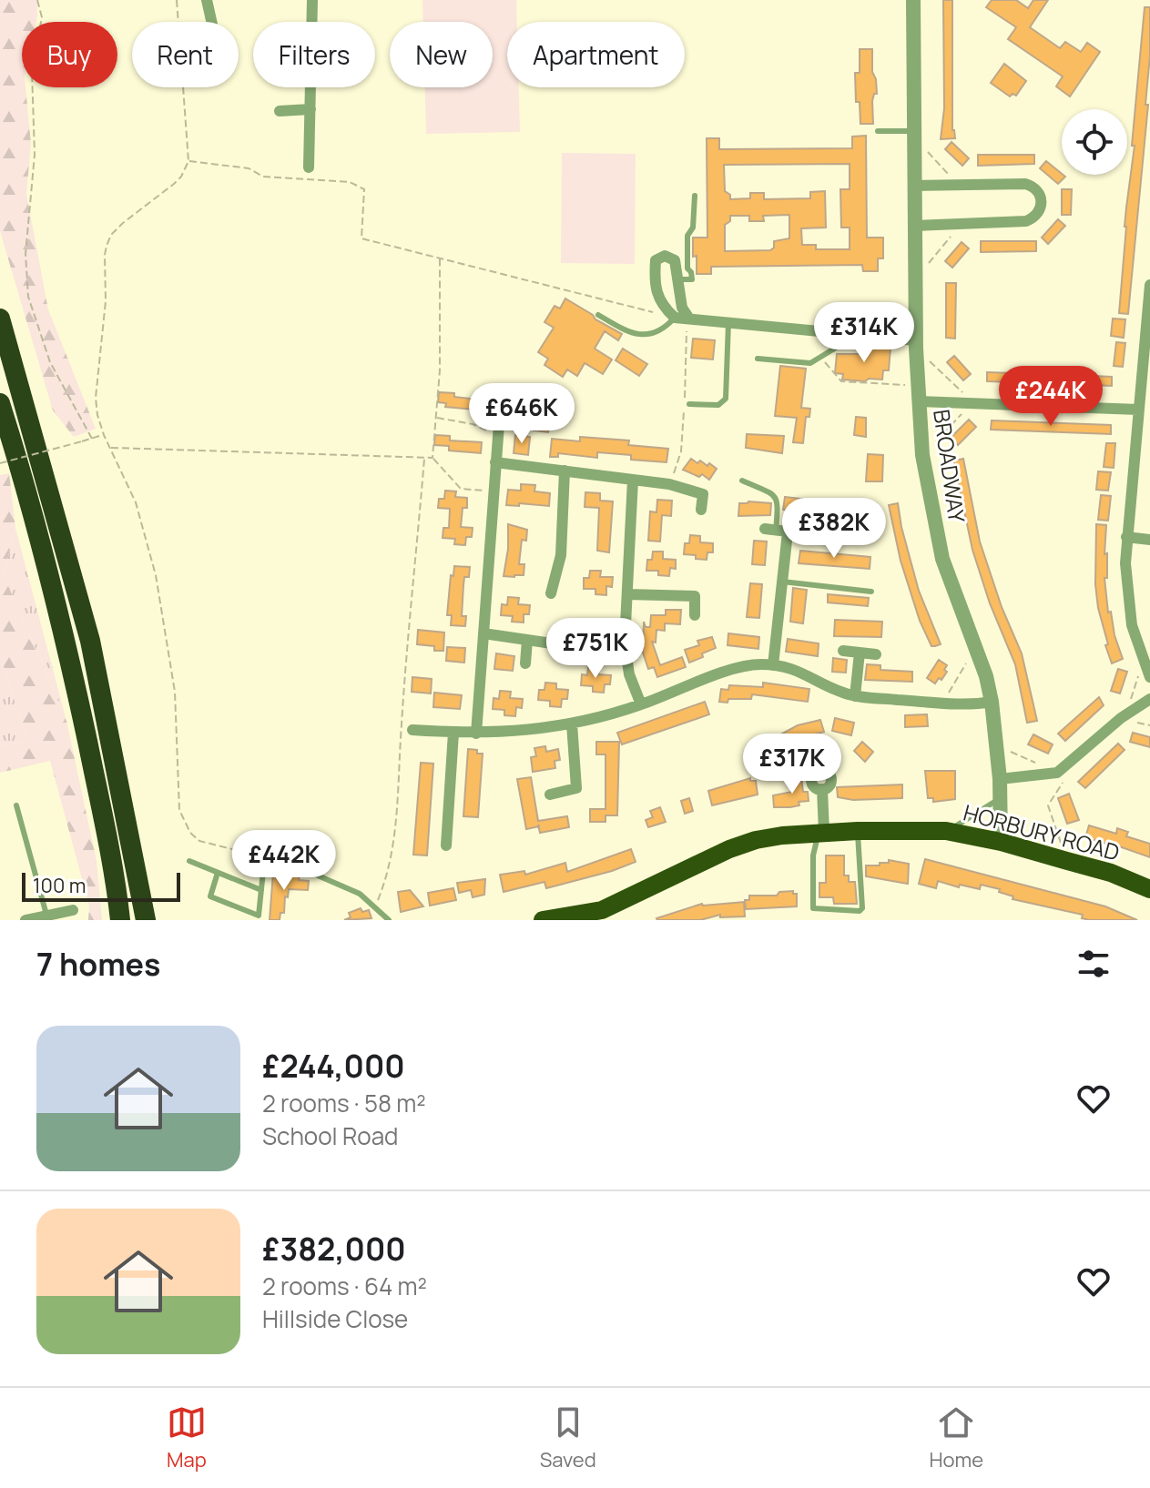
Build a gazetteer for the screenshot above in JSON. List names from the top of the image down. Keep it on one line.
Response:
{"streets":{"highway":["HORBURY ROAD"],"street":["BROADWAY"]},"crossings":[["BROADWAY","HORBURY ROAD"]],"scale_bar":"100 m","page":{"chip":["Buy","Rent","Filters","New","Apartment"],"price":["£314K","£244K","£646K","£382K","£751K","£317K","£442K"],"scale":"100 m","heading":"7 homes","list":[{"name":"£244,000","note":"2 rooms · 58 m² · School Road"},{"name":"£382,000","note":"2 rooms · 64 m² · Hillside Close"}],"tabs":["Map","Saved","Home"]}}
